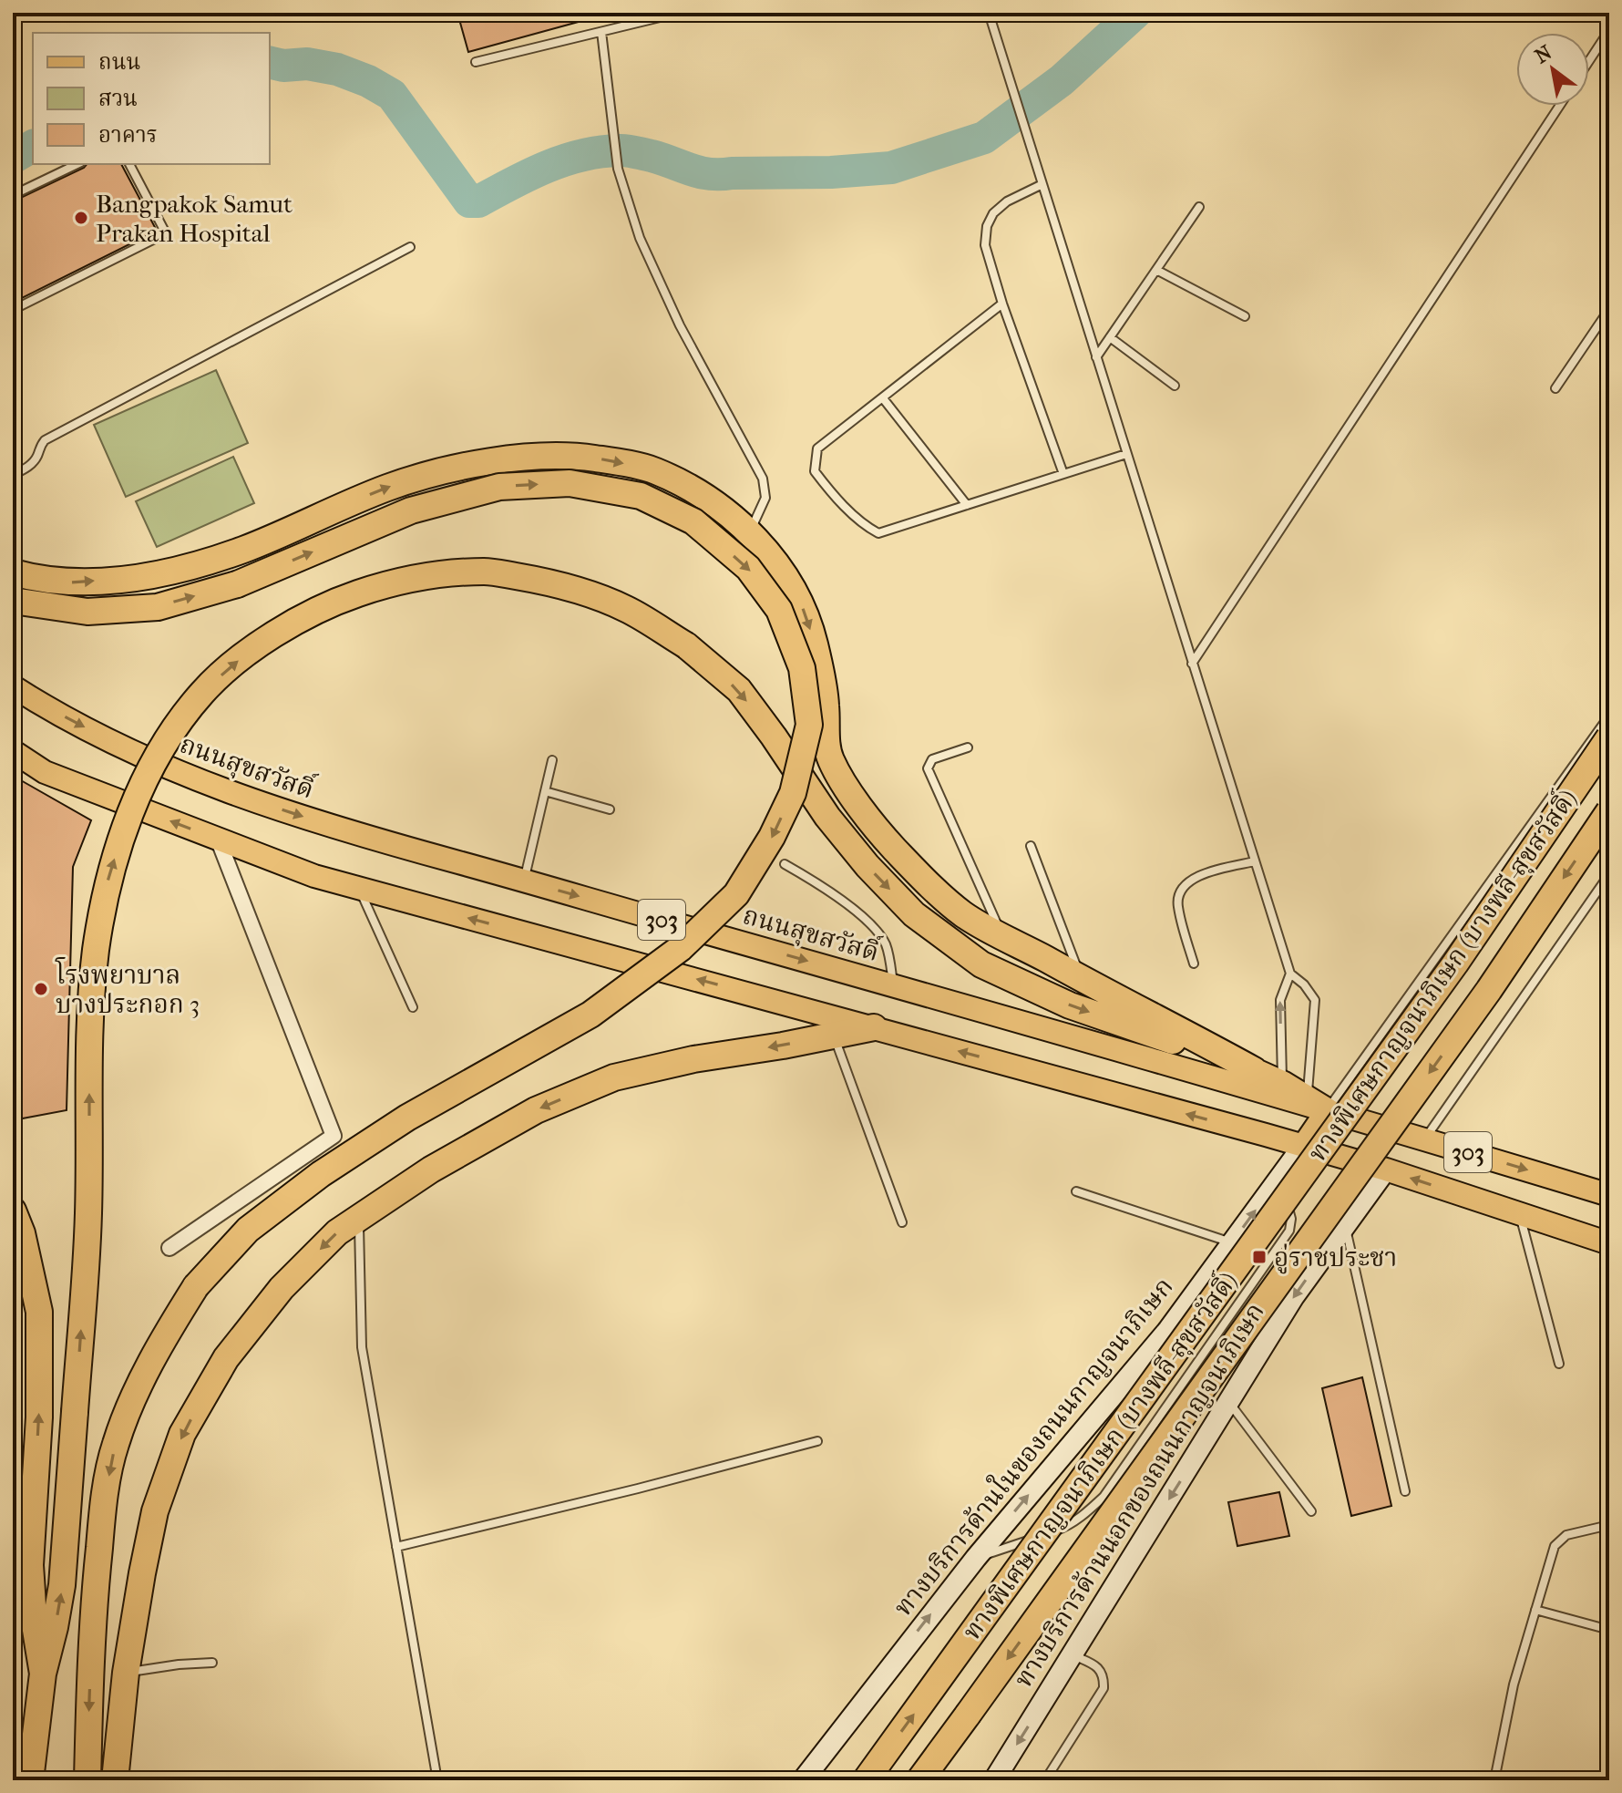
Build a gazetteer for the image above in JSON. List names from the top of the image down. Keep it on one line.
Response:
{"streets":{"highway":["ทางพิเศษกาญจนาภิเษก (บางพลี-สุขสวัสดิ์)"],"main road":["ถนนสุขสวัสดิ์","303","ทางบริการด้านในของถนนกาญจนาภิเษก","ทางบริการด้านนอกของถนนกาญจนาภิเษก"]},"crossings":[["303","ทางบริการด้านในของถนนกาญจนาภิเษก"],["303","ทางบริการด้านนอกของถนนกาญจนาภิเษก"]],"one_way":["ทางบริการด้านในของถนนกาญจนาภิเษก","ทางบริการด้านนอกของถนนกาญจนาภิเษก"],"places":{"other":["Bangpakok Samut Prakan Hospital","โรงพยาบาล บางประกอก 3"],"transit":["อู่ราชประชา"]},"legend":["ถนน","สวน","อาคาร"],"north":"top left"}
